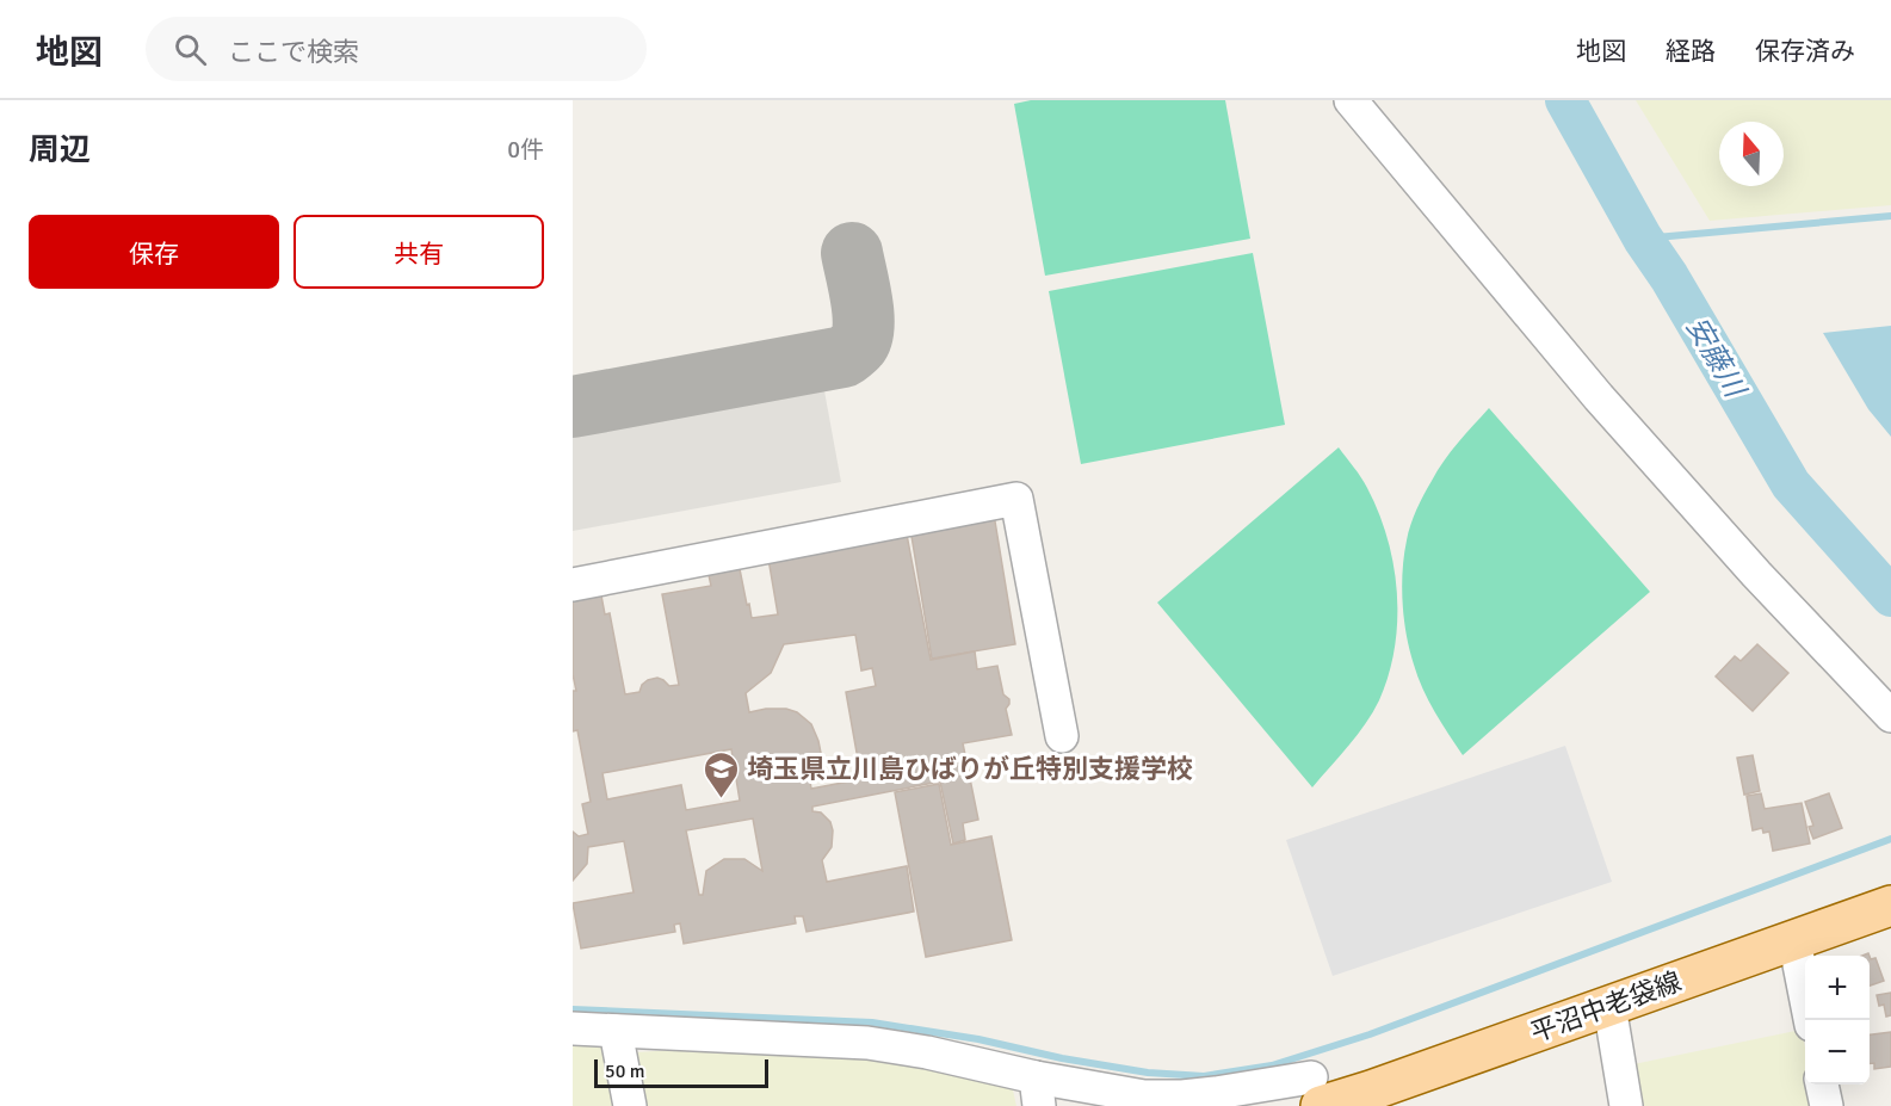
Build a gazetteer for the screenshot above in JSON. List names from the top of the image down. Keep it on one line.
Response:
{"streets":{"main road":["平沼中老袋線"]},"water":["安藤川"],"places":{"school or university":["埼玉県立川島ひばりが丘特別支援学校"]},"scale_bar":"50 m","north":"top","page":{"header":"地図","search":"ここで検索","nav":["地図","経路","保存済み"],"heading":["周辺","0件"],"buttons":["保存","共有"],"map_buttons":["+","−"],"scale":"50 m"}}
